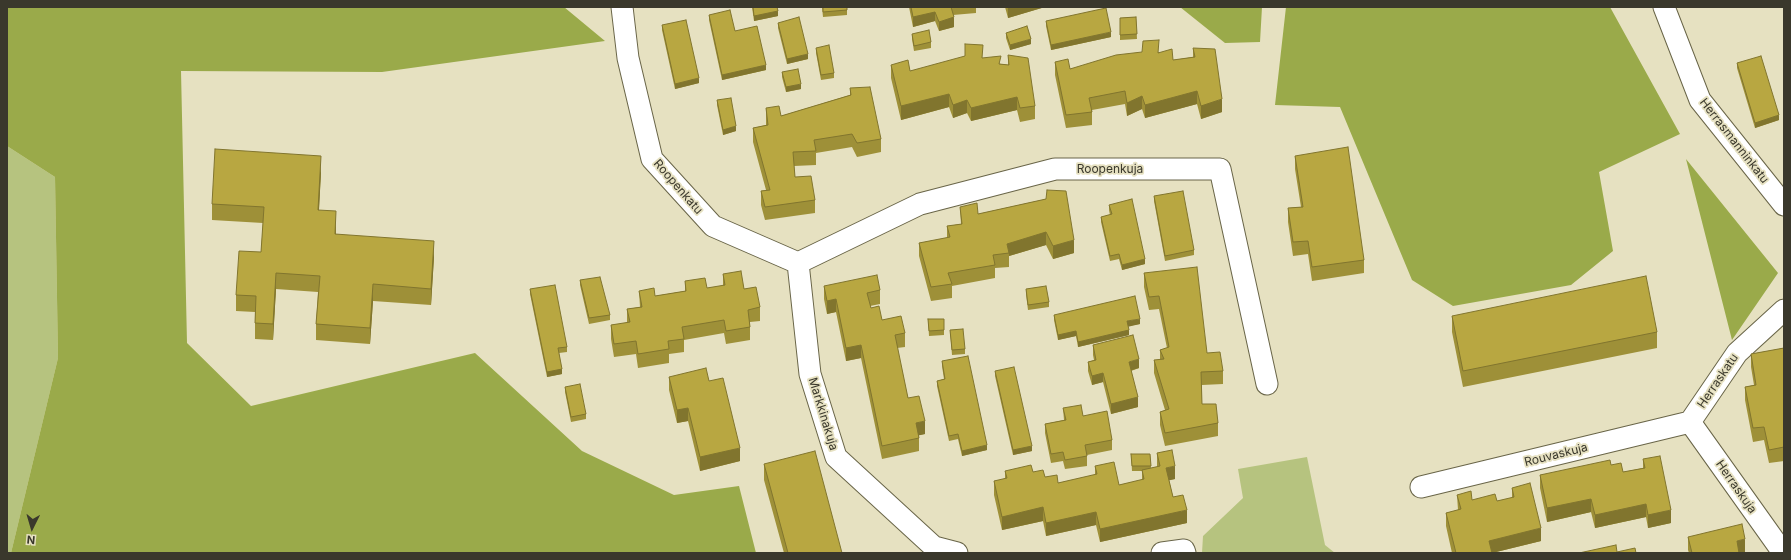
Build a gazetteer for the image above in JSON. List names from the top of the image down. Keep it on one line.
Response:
{"streets":{"street":["Herrasmanninkatu","Roopenkuja","Roopenkatu","Herraskatu","Markkinakuja","Rouvaskuja","Herraskuja"]},"crossings":[["Roopenkuja","Roopenkatu"],["Roopenkuja","Markkinakuja"],["Roopenkatu","Markkinakuja"],["Herraskatu","Rouvaskuja"],["Herraskatu","Herraskuja"],["Rouvaskuja","Herraskuja"]],"north":"bottom"}
